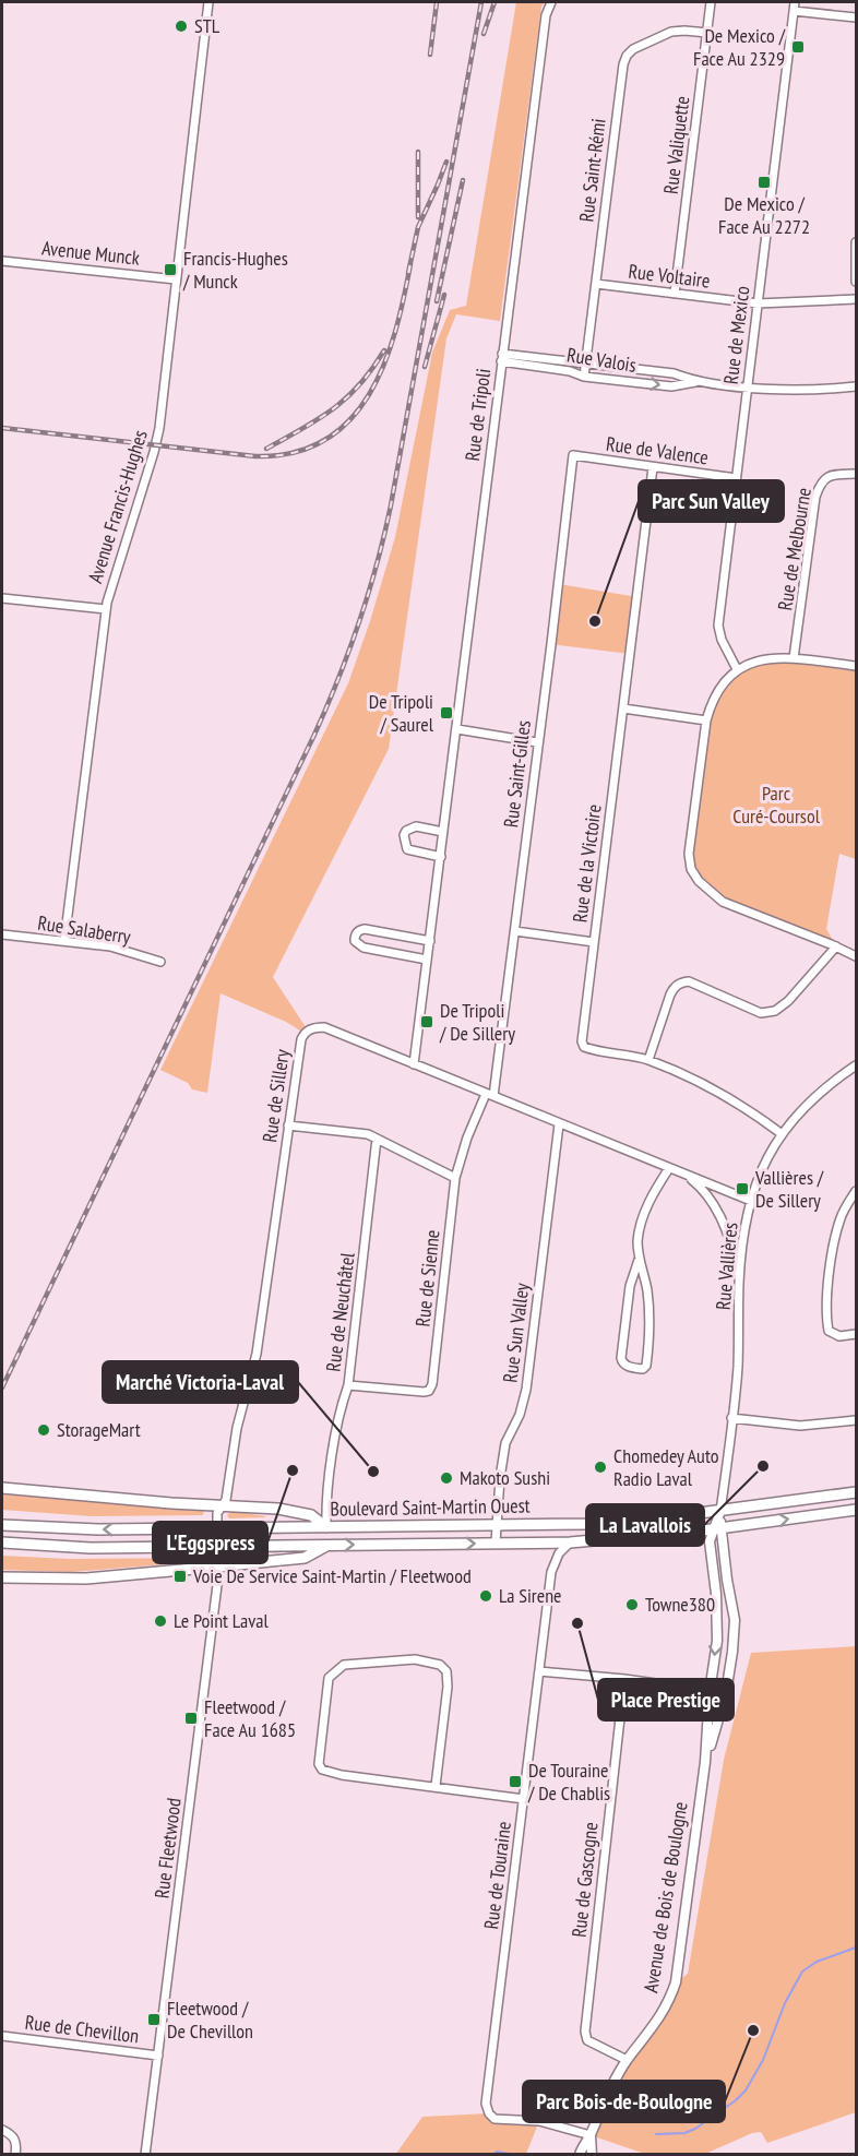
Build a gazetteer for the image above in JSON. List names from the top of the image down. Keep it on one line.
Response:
{"streets":{"main road":["Boulevard Saint-Martin Ouest"],"street":["Rue Valiquette","Rue Saint-Rémi","Avenue Munck","Rue Voltaire","Rue de Mexico","Rue Valois","Rue de Tripoli","Rue de Valence","Avenue Francis-Hughes","Rue de Melbourne","Rue Saint-Gilles","Rue de la Victoire","Rue Salaberry","Rue de Sillery","Rue Vallières","Rue de Sienne","Rue de Neuchâtel","Rue Sun Valley","Rue Fleetwood","Rue de Touraine","Rue de Gascogne","Avenue de Bois de Boulogne","Rue de Chevillon"]},"crossings":[["Rue Valiquette","Rue Saint-Rémi"],["Rue Valiquette","Rue Voltaire"],["Rue Saint-Rémi","Rue Voltaire"],["Rue Saint-Rémi","Rue Valois"],["Avenue Munck","Avenue Francis-Hughes"],["Rue Voltaire","Rue de Mexico"],["Rue de Mexico","Rue Valois"],["Rue de Mexico","Rue de Valence"],["Rue Valois","Rue de Tripoli"],["Rue de Tripoli","Rue de Sillery"],["Rue de Valence","Rue Saint-Gilles"],["Rue de Valence","Rue de la Victoire"],["Avenue Francis-Hughes","Rue Salaberry"],["Rue Saint-Gilles","Rue de Sillery"],["Rue Saint-Gilles","Rue de Sienne"],["Rue de la Victoire","Rue Vallières"],["Rue de Sillery","Rue Vallières"],["Rue de Sillery","Rue de Sienne"],["Rue de Sillery","Rue Sun Valley"],["Rue de Sillery","Boulevard Saint-Martin Ouest"],["Rue Vallières","Boulevard Saint-Martin Ouest"],["Rue Vallières","Avenue de Bois de Boulogne"],["Rue de Sienne","Rue de Neuchâtel"],["Rue de Neuchâtel","Boulevard Saint-Martin Ouest"],["Rue Sun Valley","Boulevard Saint-Martin Ouest"],["Boulevard Saint-Martin Ouest","Rue Fleetwood"],["Boulevard Saint-Martin Ouest","Rue de Touraine"],["Boulevard Saint-Martin Ouest","Avenue de Bois de Boulogne"],["Rue Fleetwood","Rue de Chevillon"],["Rue de Touraine","Avenue de Bois de Boulogne"],["Rue de Gascogne","Avenue de Bois de Boulogne"]],"parks":["Parc Curé-Coursol"],"places":{"other":["STL","Parc Sun Valley","StorageMart","La Lavallois","Chomedey Auto Radio Laval","L'Eggspress","Marché Victoria-Laval","Makoto Sushi","La Sirene","Towne380","Le Point Laval","Place Prestige","Parc Bois-de-Boulogne"],"transit":["De Mexico / Face Au 2329","De Mexico / Face Au 2272","Francis-Hughes / Munck","De Tripoli / Saurel","De Tripoli / De Sillery","Vallières / De Sillery","Voie De Service Saint-Martin / Fleetwood","Fleetwood / Face Au 1685","De Touraine / De Chablis","Fleetwood / De Chevillon"]}}
